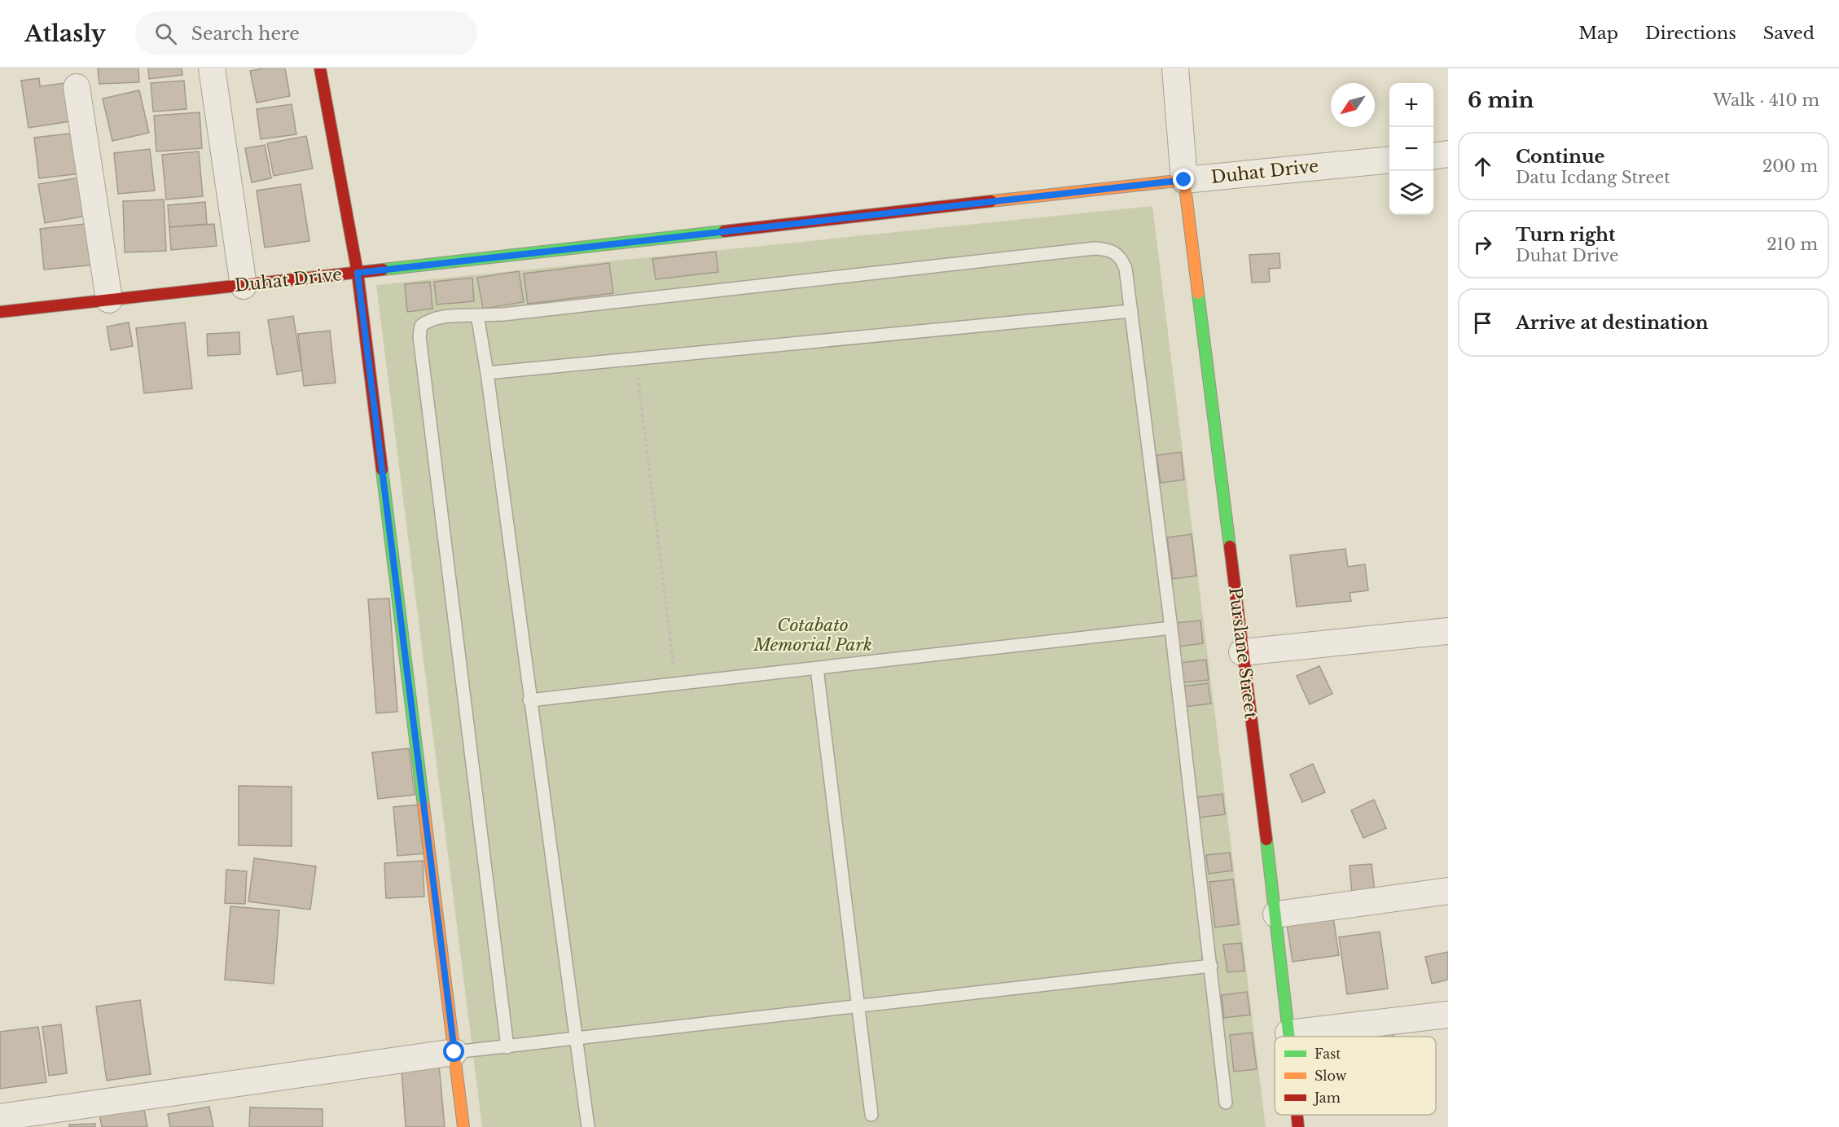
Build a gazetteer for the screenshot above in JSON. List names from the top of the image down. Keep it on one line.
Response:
{"streets":{"street":["Duhat Drive","Purslane Street"]},"crossings":[["Duhat Drive","Purslane Street"]],"parks":["Cotabato Memorial Park"],"legend":["Fast","Slow","Jam"],"north":"bottom left","page":{"header":"Atlasly","search":"Search here","nav":["Map","Directions","Saved"],"heading":["6 min","Walk · 410 m"],"map_buttons":["+","−"],"list":[["Continue","Datu Icdang Street","200 m"],["Turn right","Duhat Drive","210 m"],"Arrive at destination"]}}
